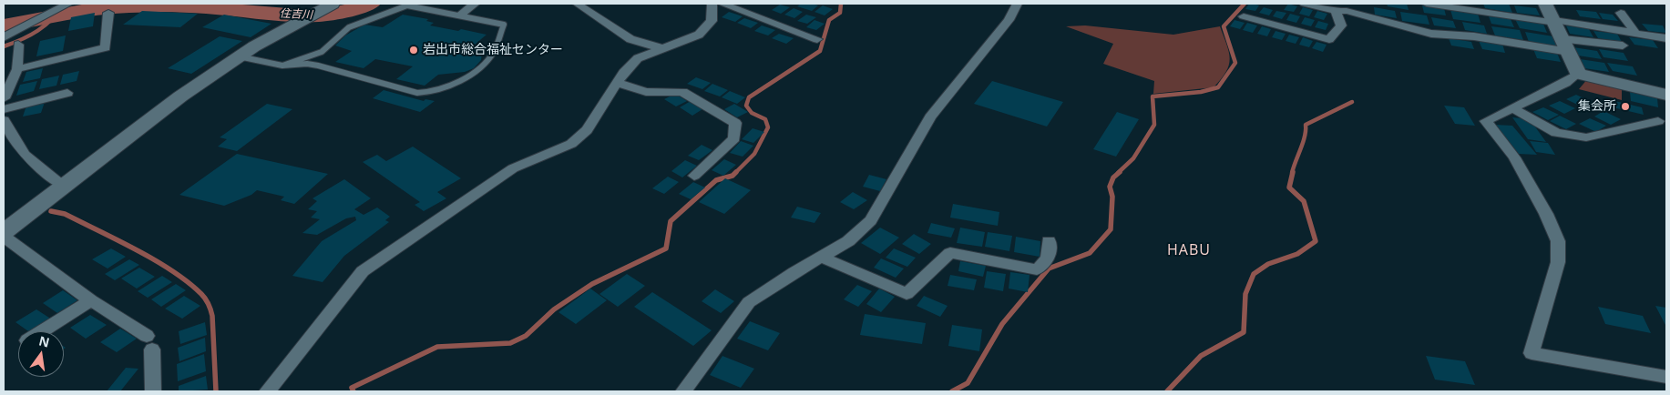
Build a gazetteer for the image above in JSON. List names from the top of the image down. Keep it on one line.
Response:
{"districts":["HABU"],"water":["住吉川"],"places":["岩出市総合福祉センター","集会所"],"north":"top"}
